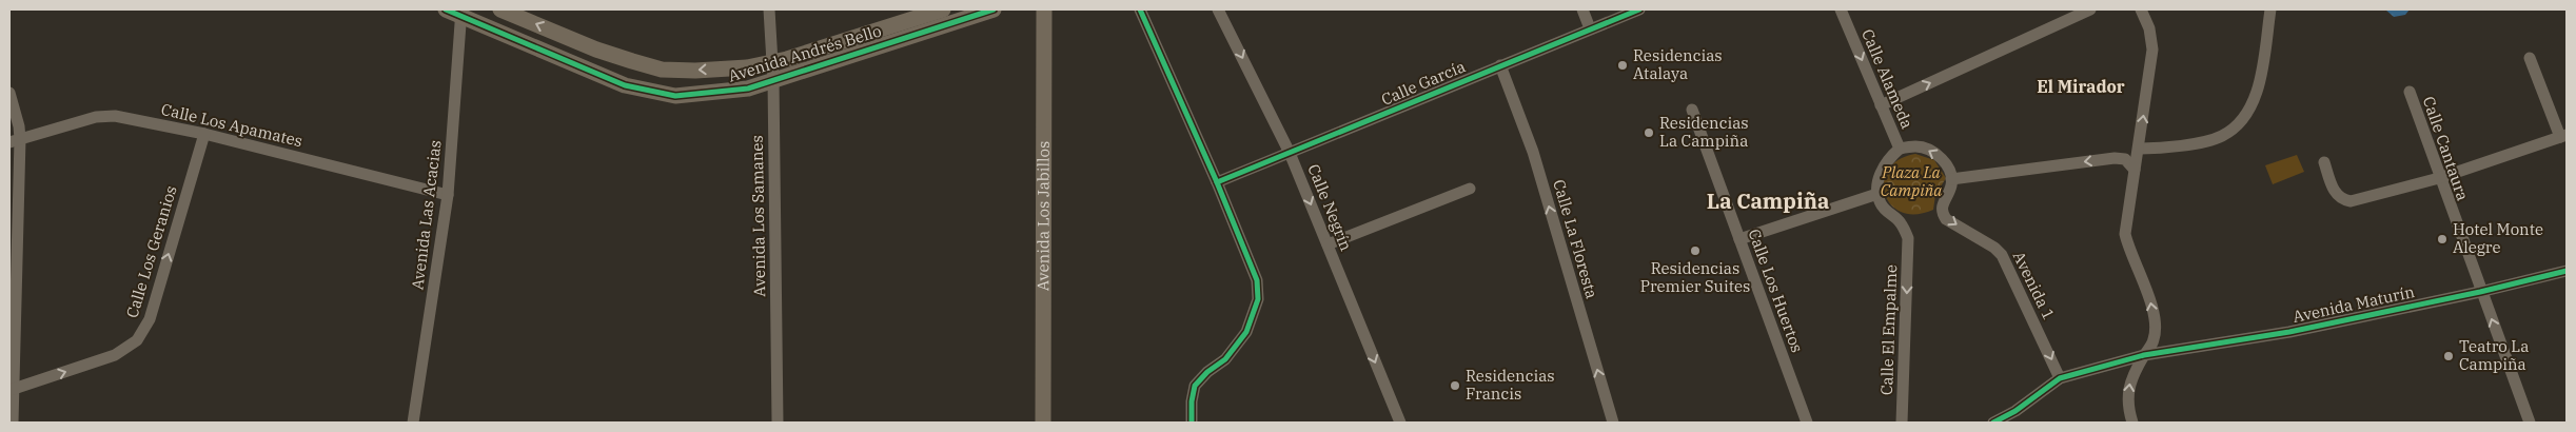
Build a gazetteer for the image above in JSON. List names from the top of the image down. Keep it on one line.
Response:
{"streets":{"street":["Avenida Andrés Bello","Calle Alameda","Calle García","Calle Los Apamates","Calle Cantaura","Calle Negrín","Avenida Las Acacias","Avenida Los Samanes","Avenida Los Jabillos","Calle La Floresta","Calle Los Geranios","Avenida 1","Calle Los Huertos","Avenida Maturín","Calle El Empalme"]},"crossings":[["Avenida Andrés Bello","Avenida Las Acacias"],["Avenida Andrés Bello","Avenida Los Samanes"],["Calle Alameda","Calle El Empalme"],["Calle García","Calle Negrín"],["Calle García","Calle La Floresta"],["Calle Los Apamates","Avenida Las Acacias"],["Calle Los Apamates","Calle Los Geranios"],["Calle Cantaura","Avenida Maturín"],["Avenida 1","Avenida Maturín"]],"one_way":["Calle Alameda","Calle Cantaura","Calle La Floresta","Calle Los Geranios","Avenida 1","Calle El Empalme"],"districts":["El Mirador","La Campiña"],"parks":["Plaza La Campiña"],"places":["Residencias Atalaya","Residencias La Campiña","Hotel Monte Alegre","Residencias Premier Suites","Teatro La Campiña","Residencias Francis"]}
